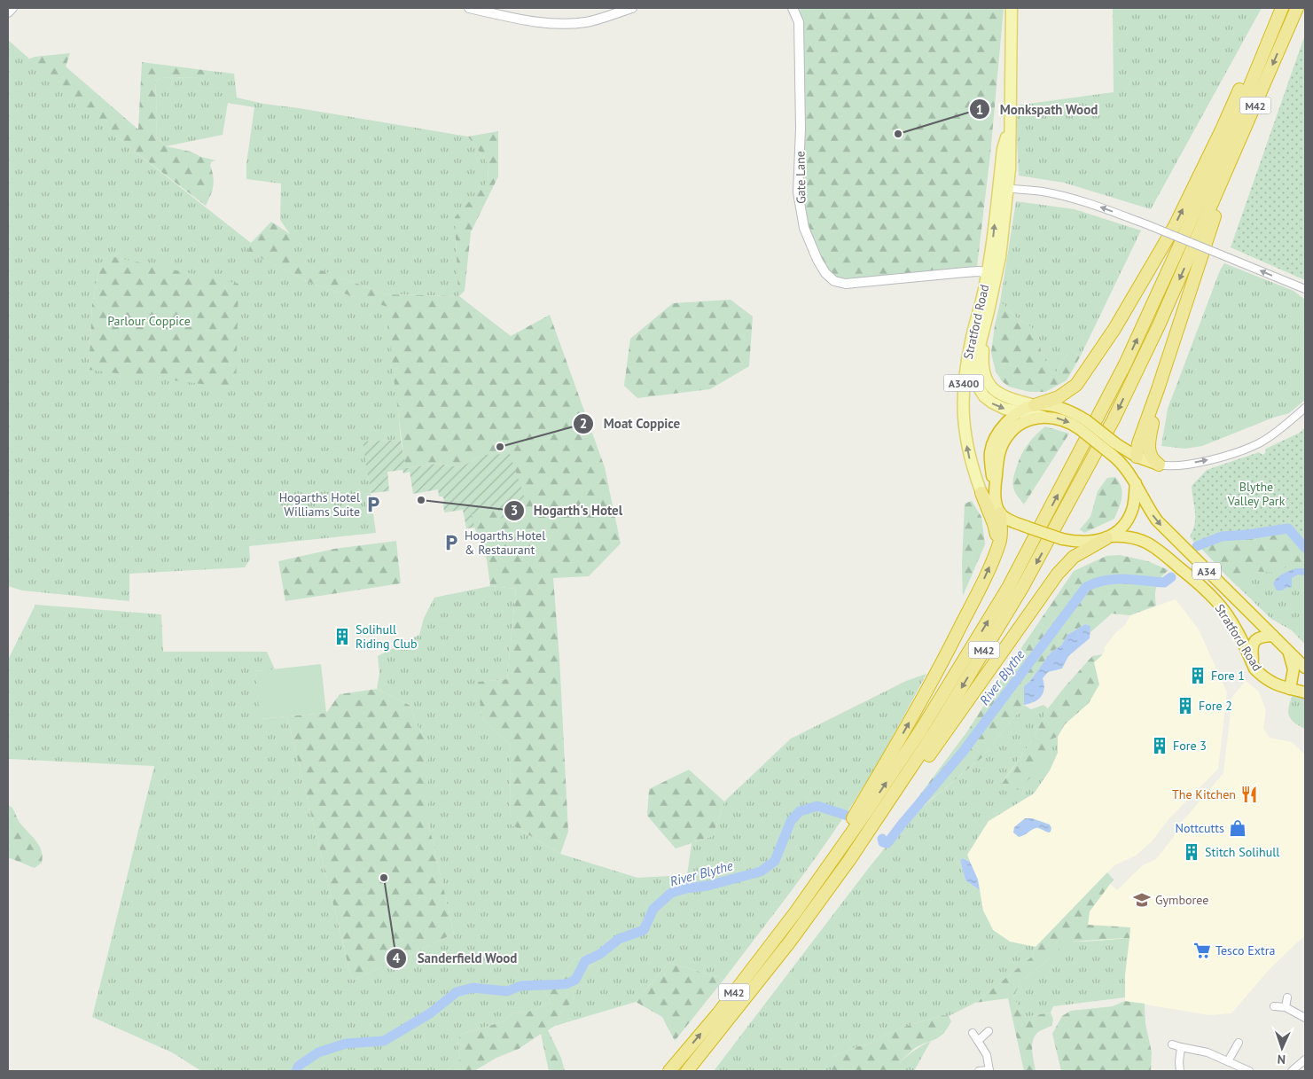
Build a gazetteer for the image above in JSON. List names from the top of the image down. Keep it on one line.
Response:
{"streets":{"highway":["M42","Stratford Road","A34"],"main road":["A3400"],"street":["Gate Lane"]},"crossings":[["Gate Lane","Stratford Road"],["Stratford Road","A34"]],"water":["River Blythe"],"parks":["Parlour Coppice","Blythe Valley Park"],"places":{"other":["Monkspath Wood","Moat Coppice","Hogarth's Hotel","Sanderfield Wood"],"parking":["Hogarths Hotel Williams Suite","Hogarths Hotel & Restaurant"],"building":["Solihull Riding Club","Fore 1","Fore 2","Fore 3","Stitch Solihull"],"restaurant":["The Kitchen"],"shop":["Nottcutts"],"school or university":["Gymboree"],"supermarket":["Tesco Extra"]},"north":"bottom"}
